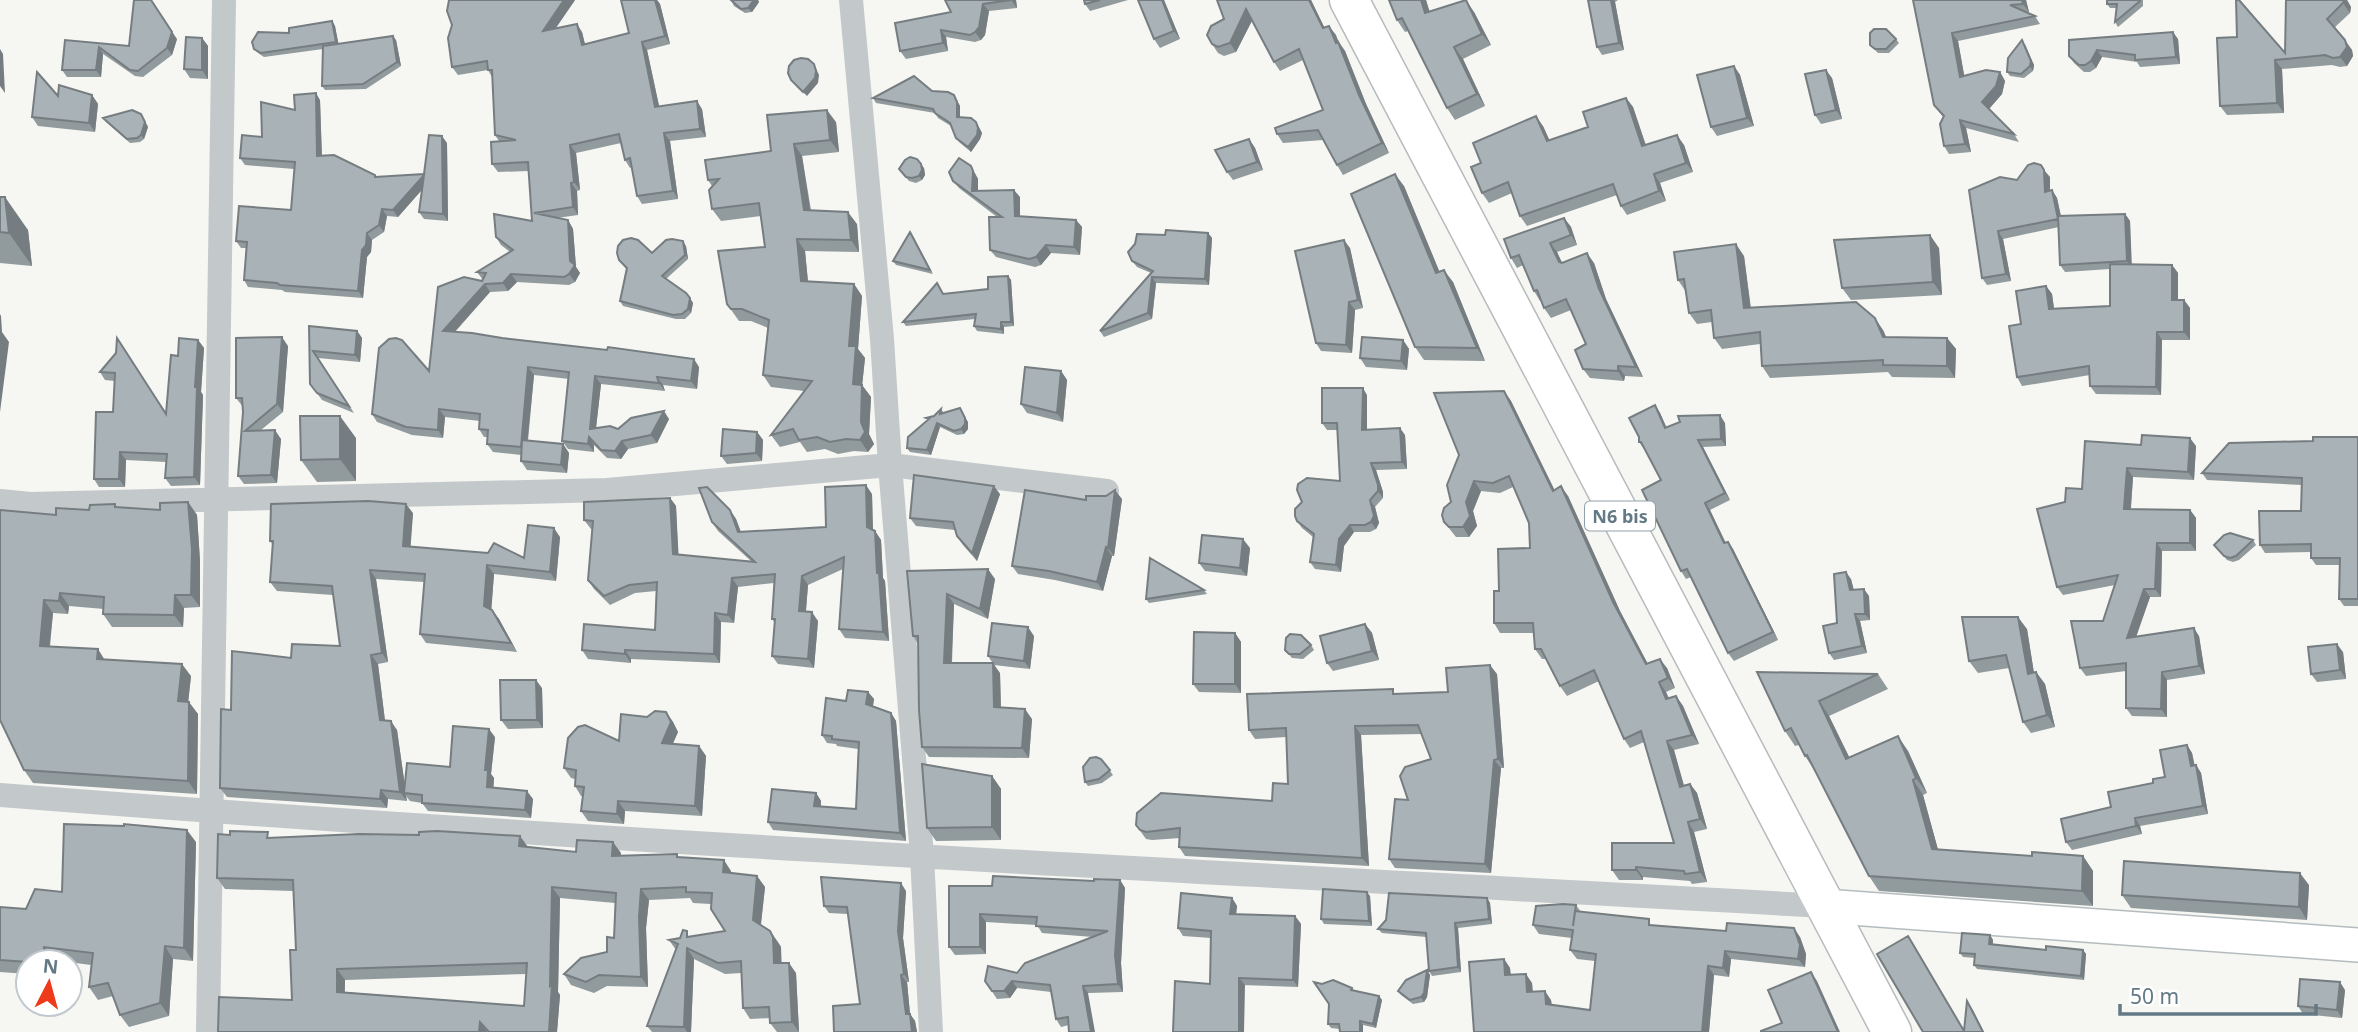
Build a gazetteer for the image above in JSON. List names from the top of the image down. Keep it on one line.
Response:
{"streets":{"highway":["N6 bis"]},"scale_bar":"50 m","north":"top"}
